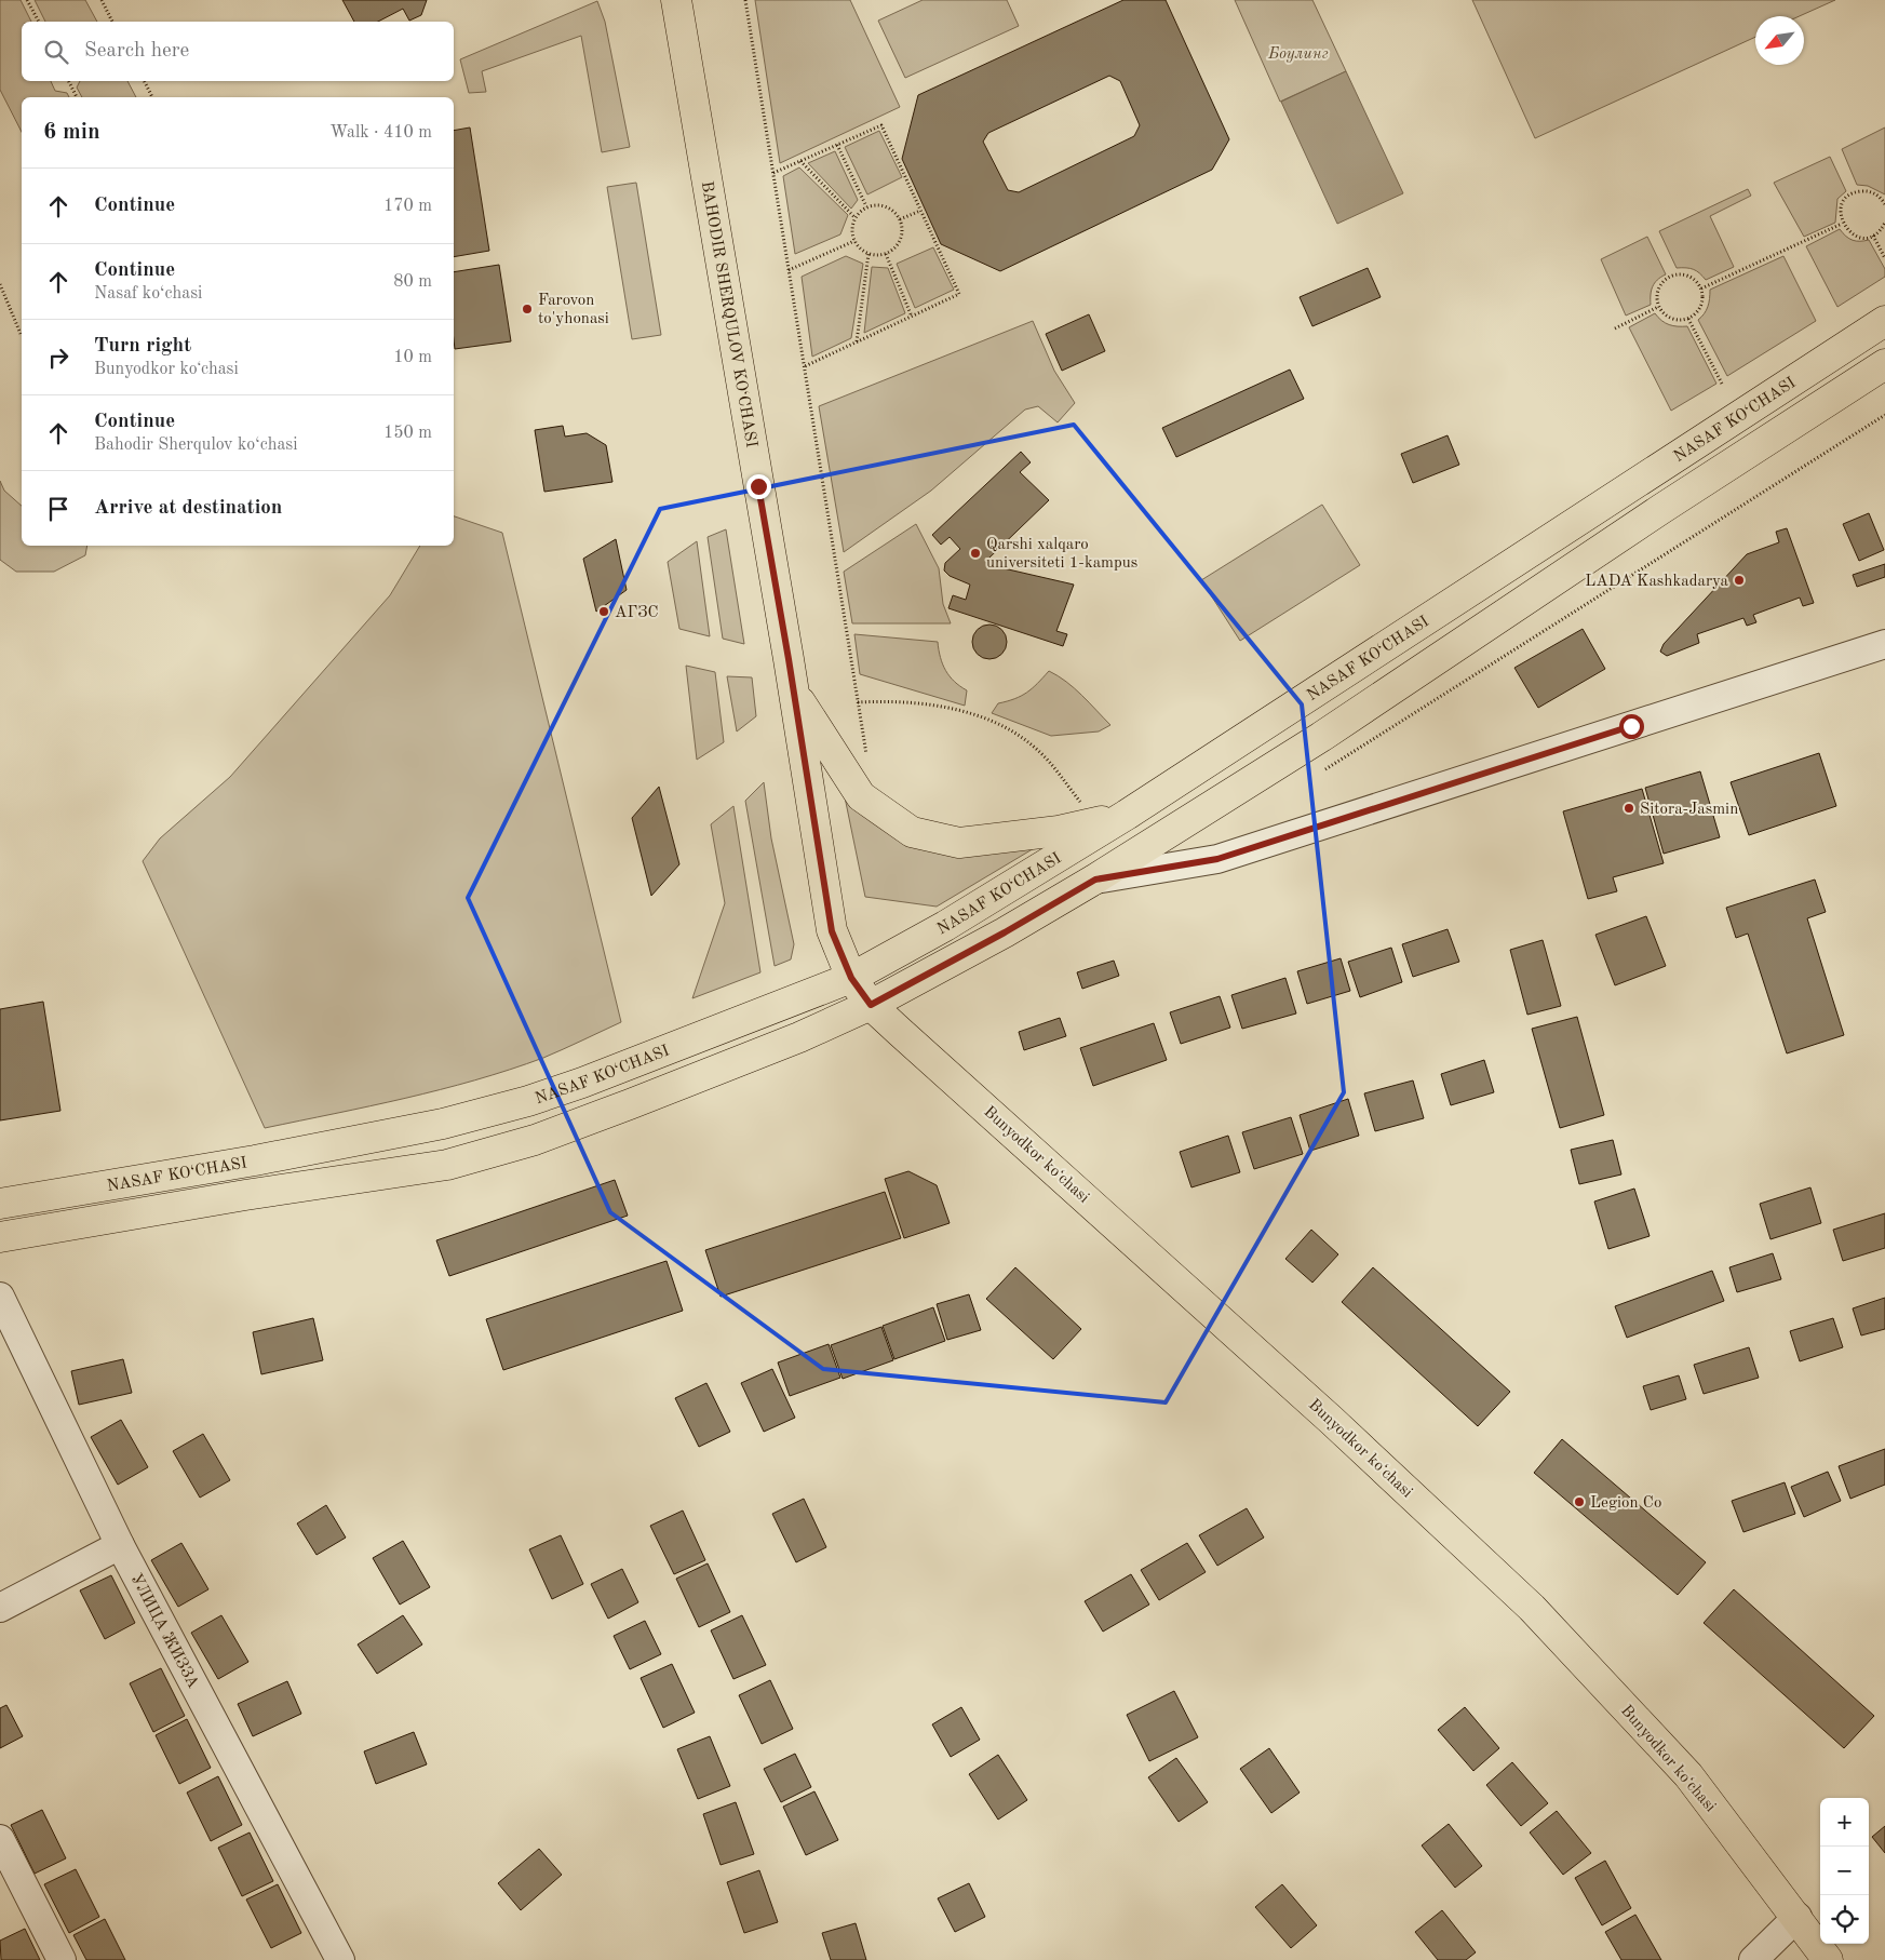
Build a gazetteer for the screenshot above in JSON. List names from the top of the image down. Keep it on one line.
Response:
{"streets":{"main road":["BAHODIR SHERQULOV KO‘CHASI","NASAF KO‘CHASI","Bunyodkor koʻchasi"],"street":["УЛИЦА ЖИЗЗА"]},"crossings":[["BAHODIR SHERQULOV KO‘CHASI","NASAF KO‘CHASI"],["BAHODIR SHERQULOV KO‘CHASI","Bunyodkor koʻchasi"],["NASAF KO‘CHASI","Bunyodkor koʻchasi"]],"parks":["Боулинг"],"places":["Farovon to'yhonasi","Qarshi xalqaro universiteti 1-kampus","LADA Kashkadarya","АГЗС","Sitora-Jasmin","Legion Co"],"north":"bottom left","page":{"search":"Search here","heading":["6 min","Walk · 410 m"],"list":[["Continue","170 m"],["Continue","Nasaf ko‘chasi","80 m"],["Turn right","Bunyodkor koʻchasi","10 m"],["Continue","Bahodir Sherqulov ko‘chasi","150 m"],"Arrive at destination"],"map_buttons":["+","−"]}}
